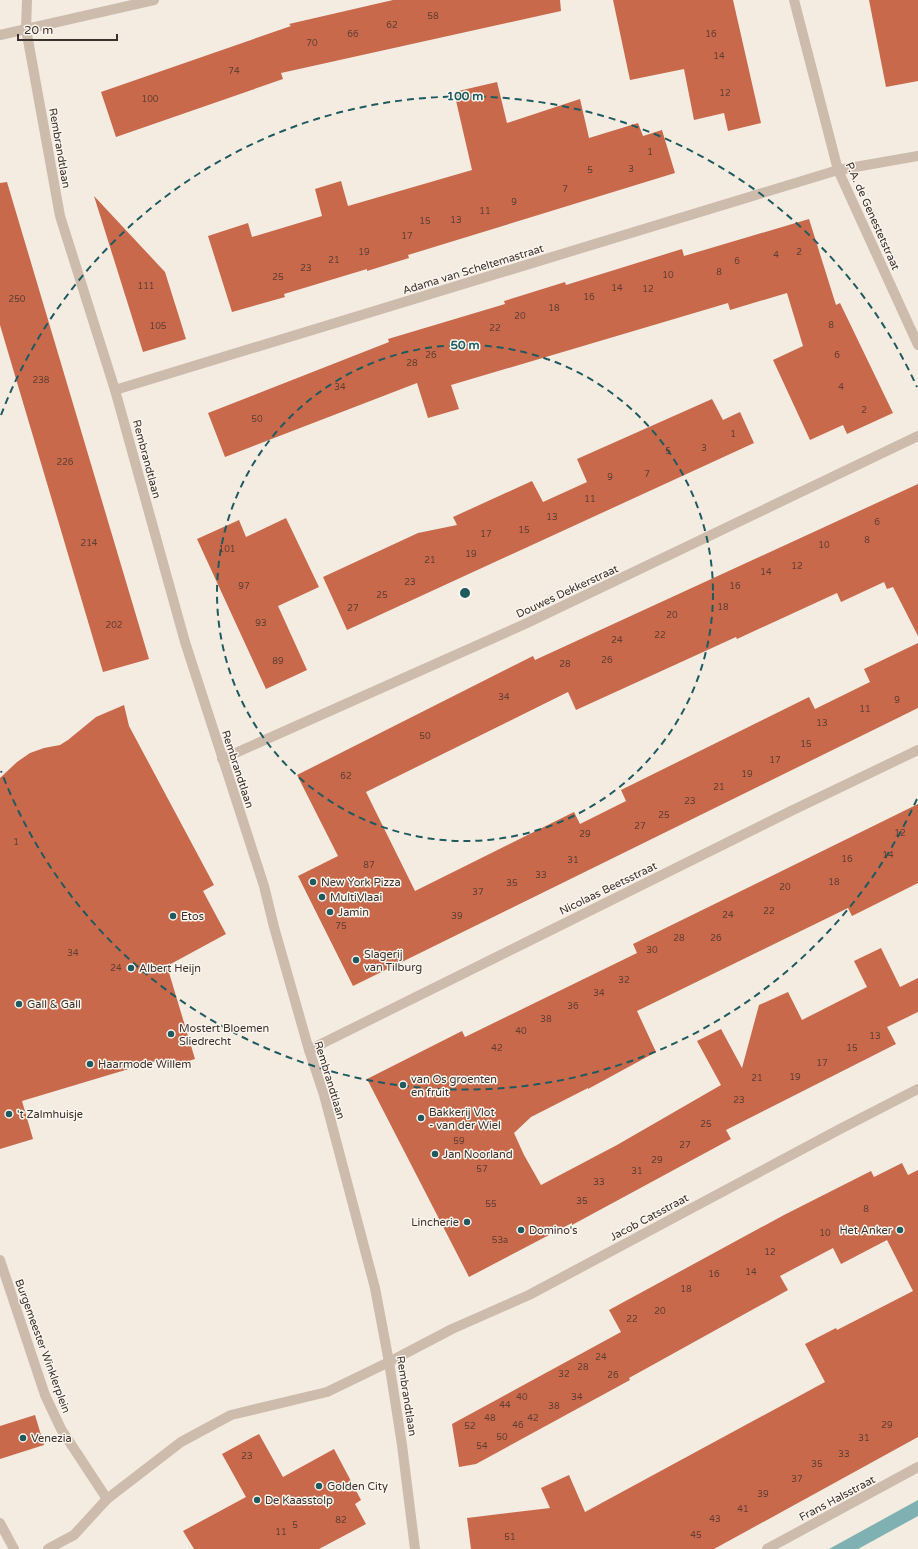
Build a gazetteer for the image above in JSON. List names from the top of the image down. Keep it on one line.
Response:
{"streets":{"street":["Rembrandtlaan","P.A. de Genestetstraat","Adama van Scheltemastraat","Douwes Dekkerstraat","Nicolaas Beetsstraat","Jacob Catsstraat","Burgemeester Winklerplein","Frans Halsstraat"]},"crossings":[["Rembrandtlaan","Adama van Scheltemastraat"],["Rembrandtlaan","Douwes Dekkerstraat"],["Rembrandtlaan","Nicolaas Beetsstraat"],["Rembrandtlaan","Jacob Catsstraat"],["P.A. de Genestetstraat","Adama van Scheltemastraat"]],"places":["New York Pizza","MultiVlaai","Jamin","Etos","Slagerij van Tilburg","Albert Heijn","Gall & Gall","Mostert Bloemen Sliedrecht","Haarmode Willem","van Os groenten en fruit","'t Zalmhuisje","Bakkerij Vlot - van der Wiel","Jan Noorland","Lincherie","Domino's","Het Anker","Venezia","Golden City","De Kaasstolp"],"house_numbers":["58","62","66","16","70","14","74","12","100","1","3","5","7","9","11","13","15","17","19","2","4","21","6","23","8","10","25","111","14","12","16","250","18","20","8","105","22","26","6","28","238","34","4","2","50","1","3","5","226","7","9","11","13","6","15","17","8","214","10","101","19","21","12","14","23","97","16","25","18","27","20","93","202","22","24","26","89","28","34","9","11","13","50","15","17","19","62","21","23","25","27","12","29","1","14","16","31","87","33","18","35","20","37","22","24","39","75","28","26","30","34","24","32","34","36","38","40","13","42","15","17","19","21","23","25","59","27","29","57","31","33","35","55","8","10","53a","12","14","16","18","20","22","24","28","32","26","40","34","44","38","48","42","46","29","52","50","31","54","33","23","35","37","39","41","43","82","5","11","45","51"],"scale_bar":"20 m","rings":["100 m","50 m"]}
